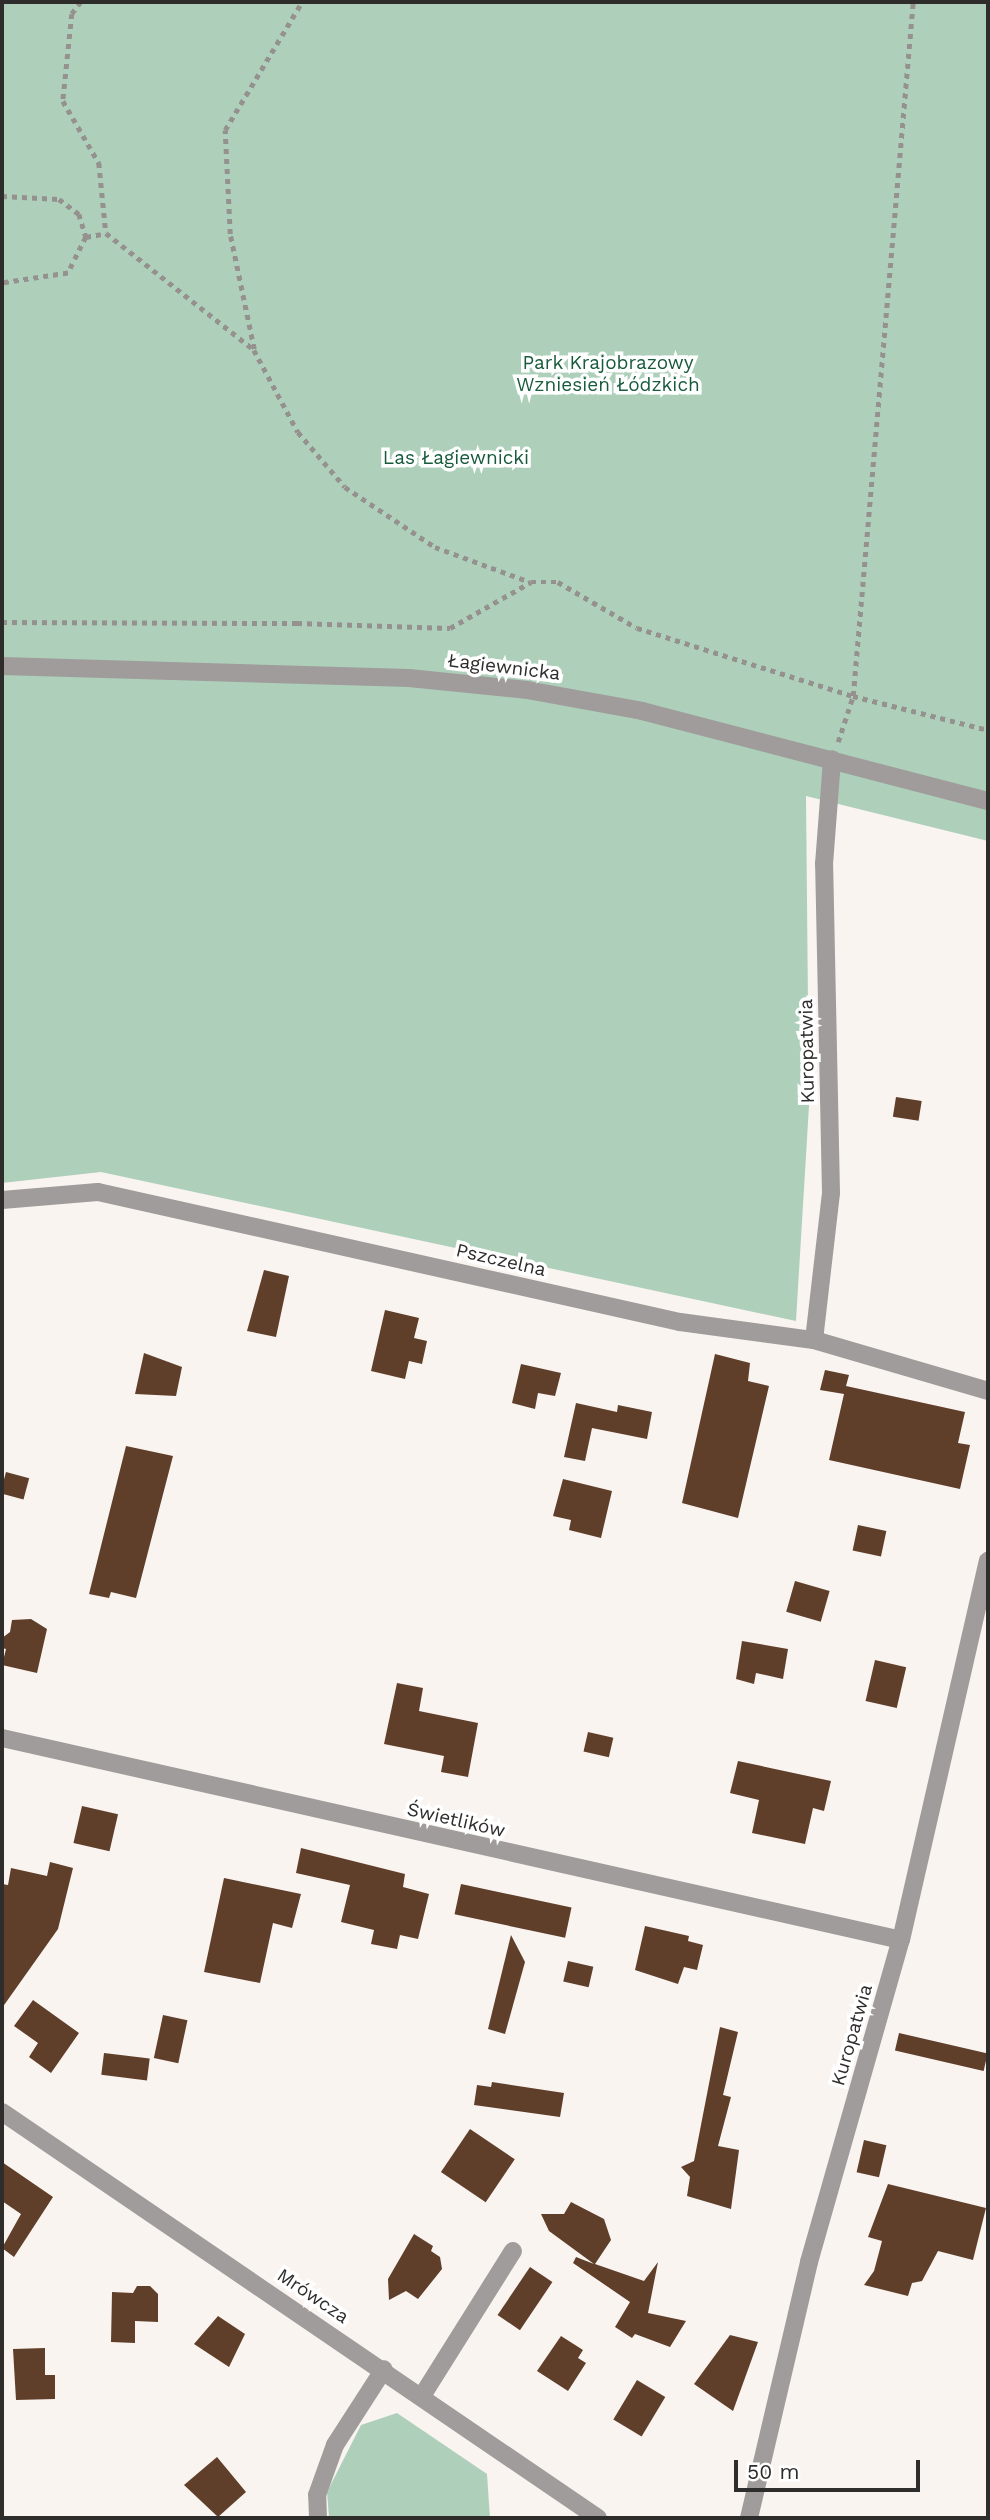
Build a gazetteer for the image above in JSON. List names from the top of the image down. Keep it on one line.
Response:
{"streets":{"street":["Łagiewnicka","Kuropatwia","Pszczelna","Świetlików","Mrówcza"]},"crossings":[["Łagiewnicka","Kuropatwia"],["Kuropatwia","Pszczelna"],["Kuropatwia","Świetlików"]],"parks":["Park Krajobrazowy Wzniesień Łódzkich","Las Łagiewnicki"],"scale_bar":"50 m"}
